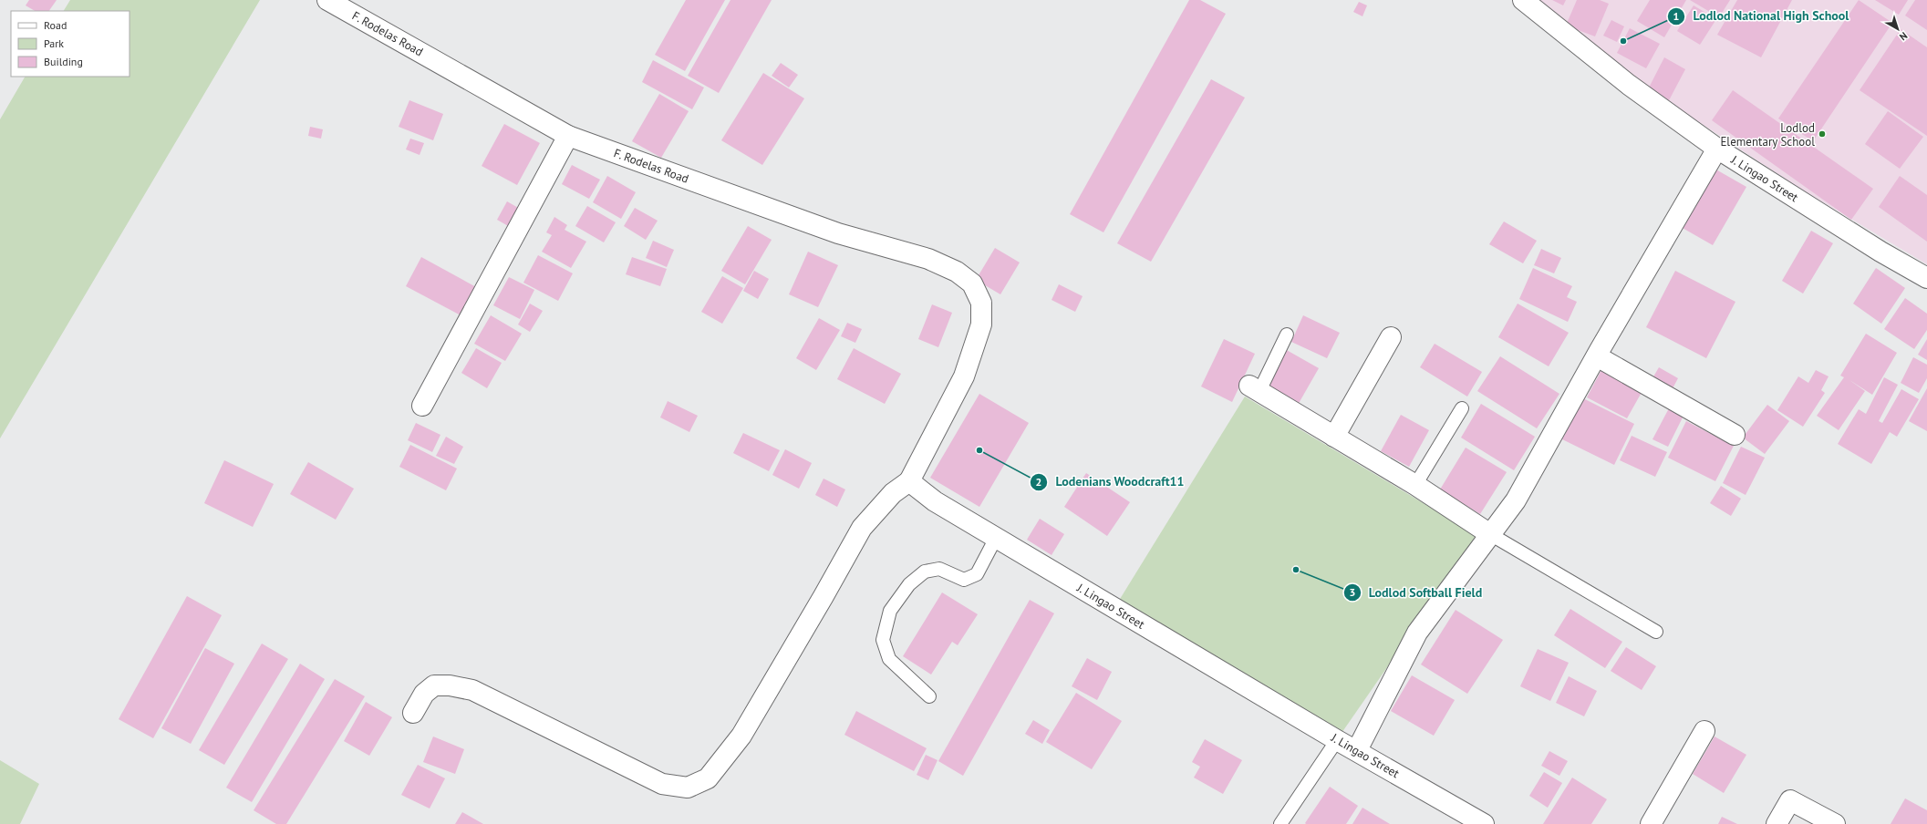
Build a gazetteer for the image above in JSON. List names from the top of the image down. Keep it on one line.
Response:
{"streets":{"street":["F. Rodelas Road","J. Lingao Street"]},"crossings":[["F. Rodelas Road","J. Lingao Street"]],"places":["Lodlod National High School","Lodlod Elementary School","Lodenians Woodcraft11","Lodlod Softball Field"],"legend":["Road","Park","Building"],"north":"bottom right"}
